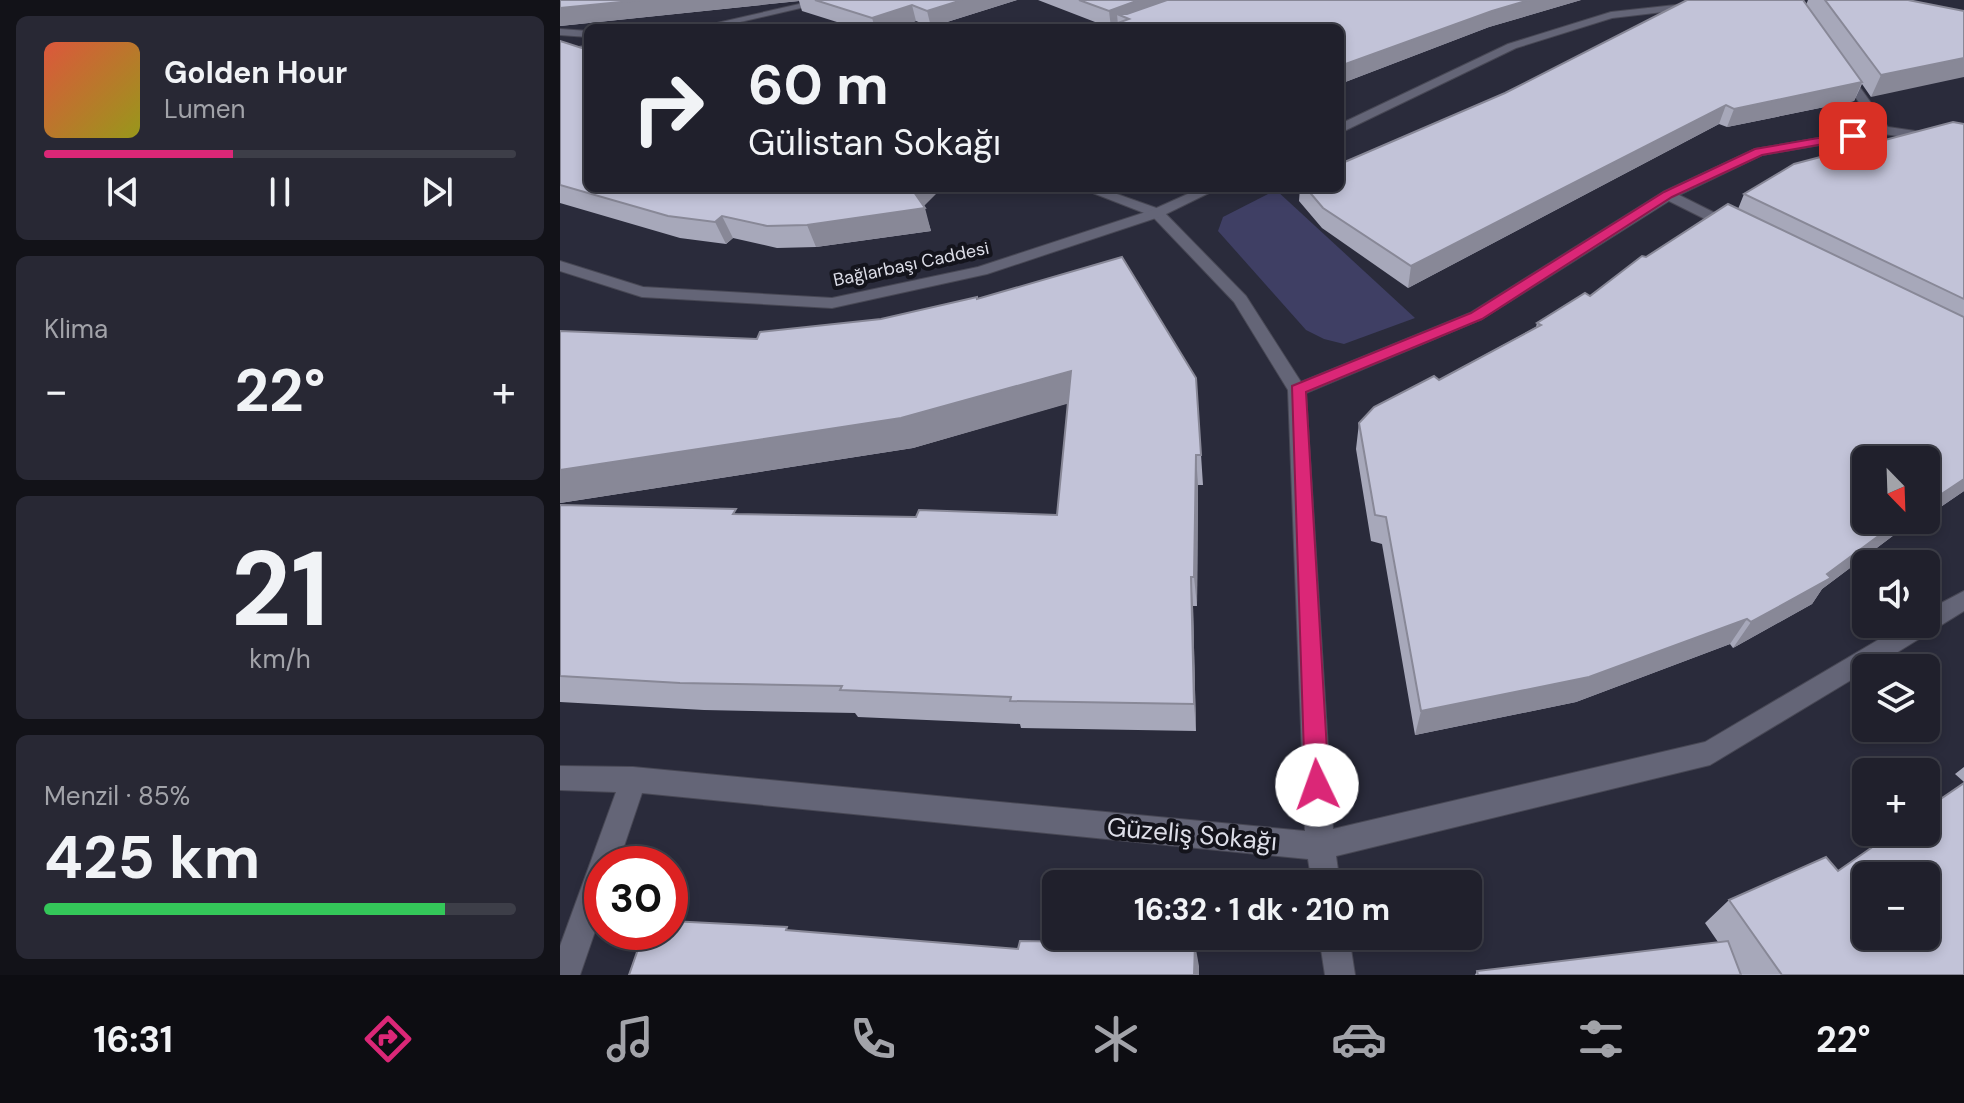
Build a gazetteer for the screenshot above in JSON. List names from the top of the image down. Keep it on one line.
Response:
{"streets":{"street":["Bağlarbaşı Caddesi","Güzeliş Sokağı"]},"north":"bottom right","page":{"turn":["60 m","Gülistan Sokağı"],"song":["Golden Hour","Lumen"],"tile":["Klima",["21","km/h"],["Menzil · 85%","425 km"]],"heat":["−","22°","+"],"map_buttons":["+","−"],"limit":"30","trip":"16:32 · 1 dk · 210 m","tabs":["16:31","22°"]}}
